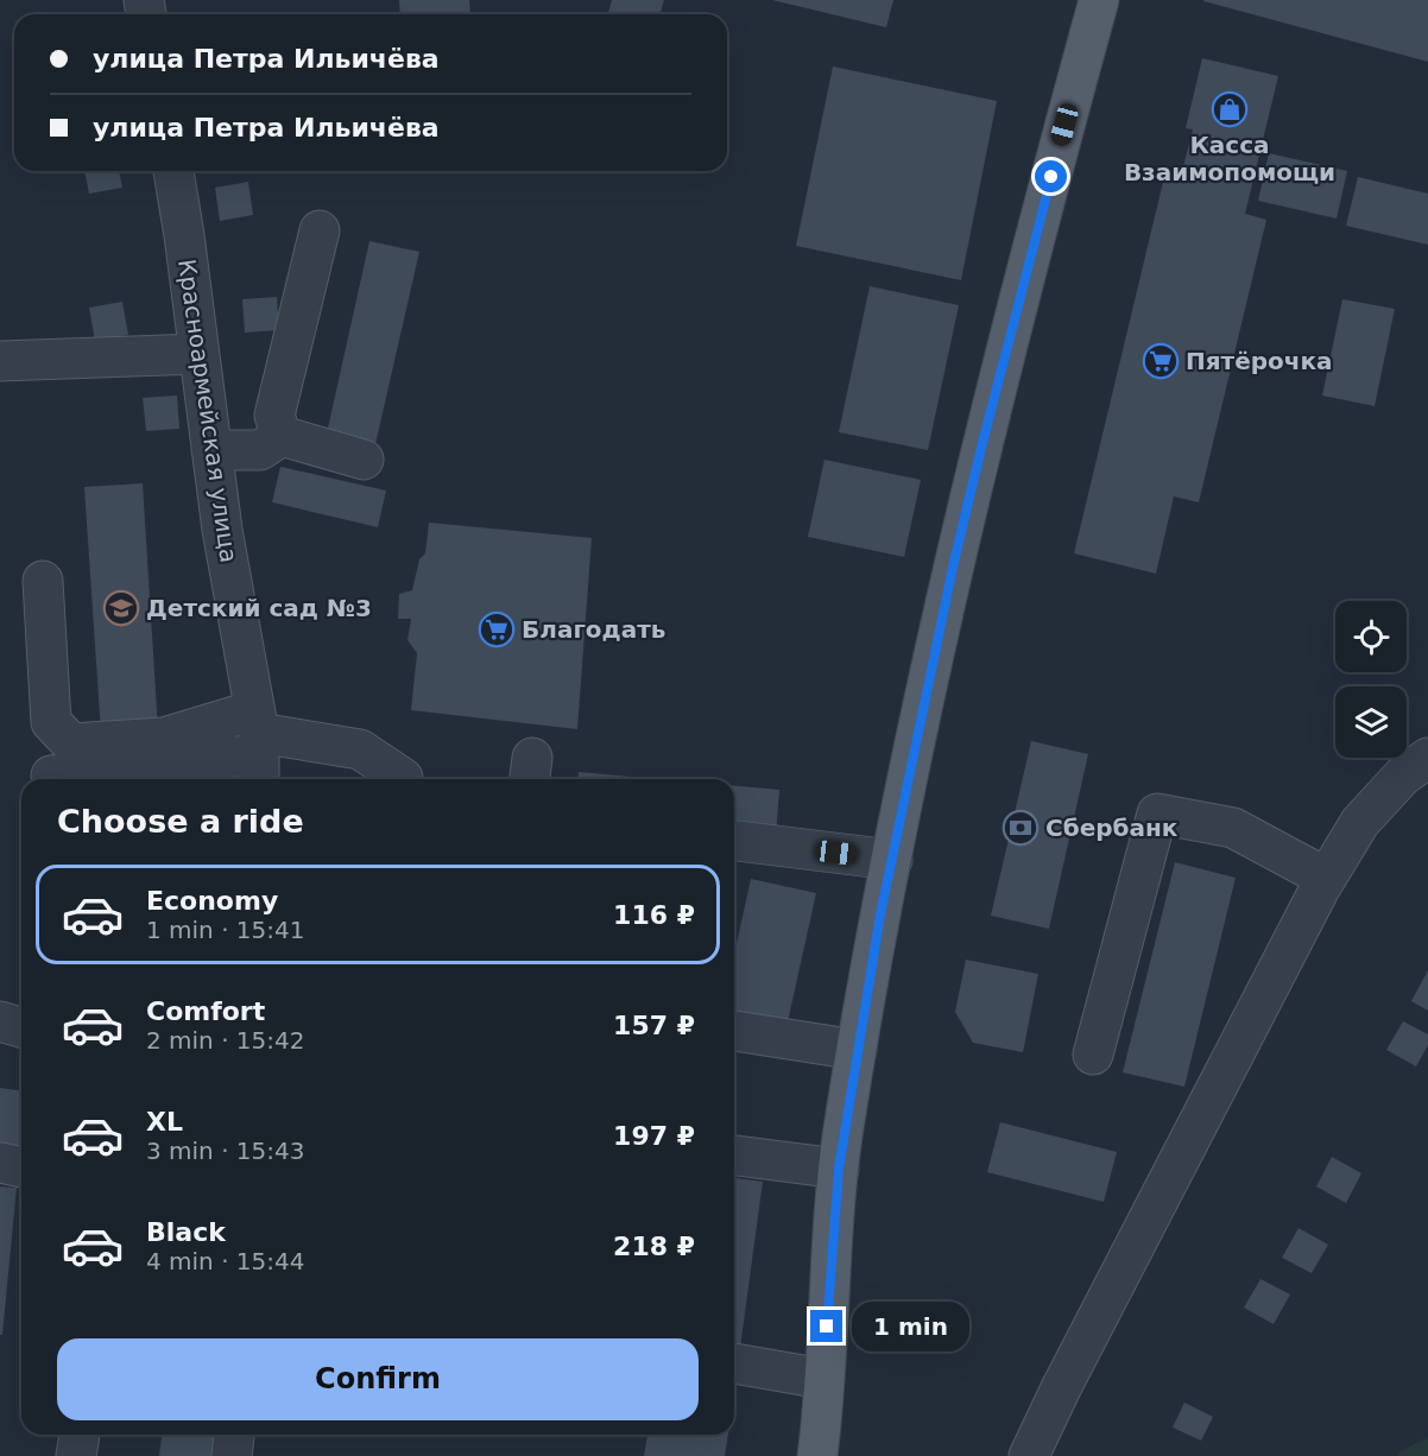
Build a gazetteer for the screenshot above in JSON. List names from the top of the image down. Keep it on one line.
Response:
{"streets":{"street":["Красноармейская улица"]},"places":{"shop":["Касса Взаимопомощи"],"supermarket":["Пятёрочка","Благодать"],"school or university":["Детский сад №3"],"bank":["Сбербанк"]},"page":{"banner":["улица Петра Ильичёва","улица Петра Ильичёва"],"heading":"Choose a ride","list":[{"name":"Economy","note":"1 min · 15:41","value":"116 ₽"},{"name":"Comfort","note":"2 min · 15:42","value":"157 ₽"},{"name":"XL","note":"3 min · 15:43","value":"197 ₽"},{"name":"Black","note":"4 min · 15:44","value":"218 ₽"}],"bubble":"1 min","buttons":"Confirm"}}
